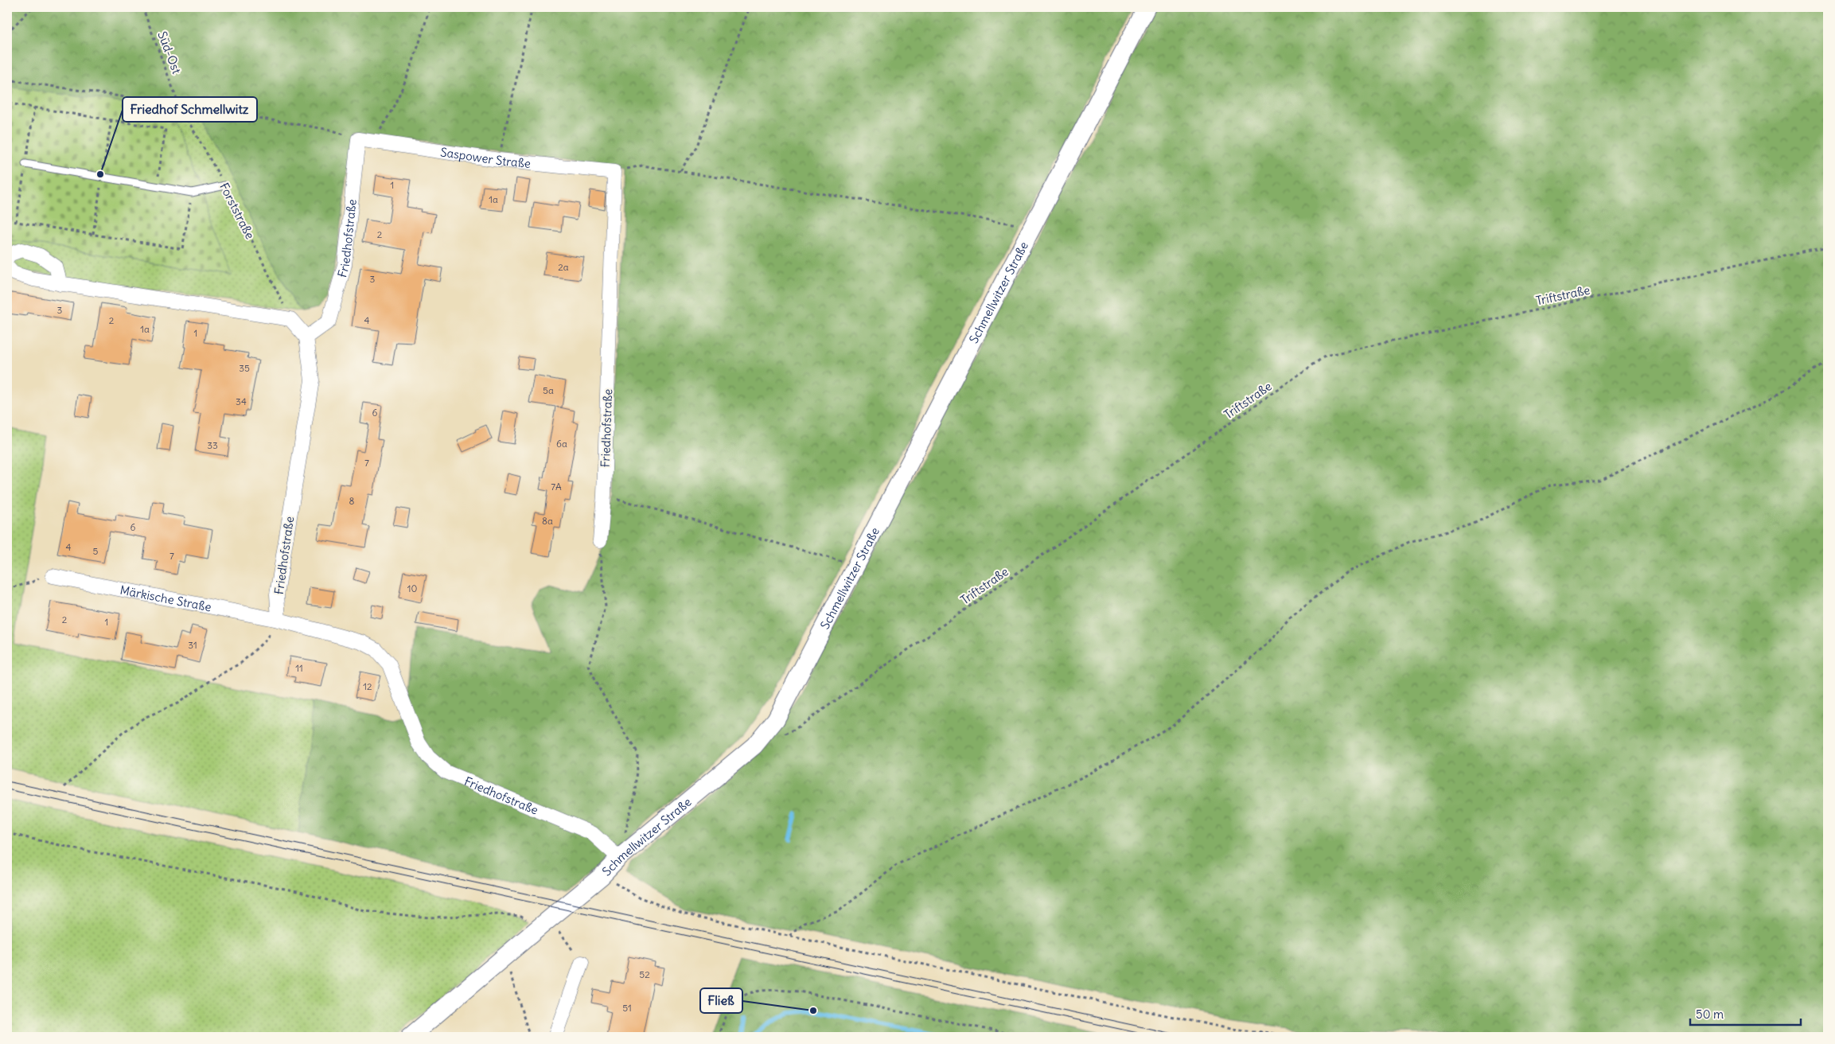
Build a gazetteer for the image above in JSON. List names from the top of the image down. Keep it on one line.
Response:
{"streets":{"street":["Saspower Straße","Friedhofstraße","Schmellwitzer Straße","Märkische Straße"],"path":["Süd-Ost","Forststraße","Triftstraße"]},"crossings":[["Süd-Ost","Forststraße"],["Saspower Straße","Friedhofstraße"],["Friedhofstraße","Schmellwitzer Straße"],["Friedhofstraße","Märkische Straße"]],"places":["Friedhof Schmellwitz","Fließ"],"house_numbers":["1","1a","2","2a","3","3","2","4","1a","1","35","5a","34","6","6a","33","7","7A","8","8a","6","4","5","7","10","2","1","31","11","12","52","51"],"scale_bar":"50 m"}
